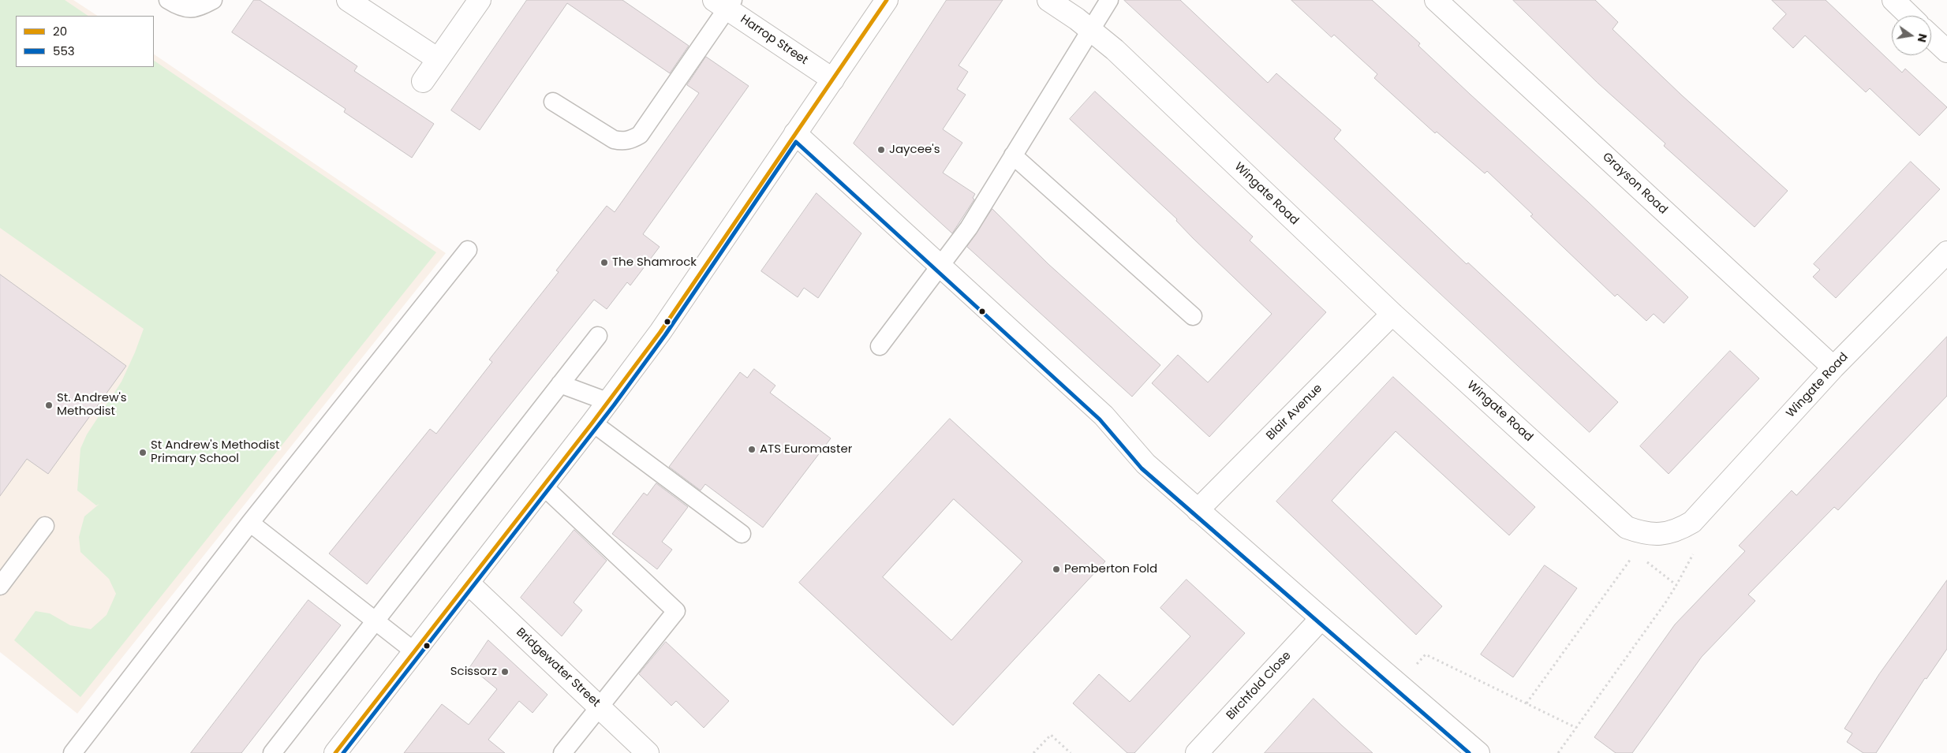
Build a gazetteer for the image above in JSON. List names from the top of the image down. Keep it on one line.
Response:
{"streets":{"street":["Harrop Street","Grayson Road","Wingate Road","Blair Avenue","Bridgewater Street","Birchfold Close"]},"crossings":[["Grayson Road","Wingate Road"],["Wingate Road","Blair Avenue"]],"places":["Jaycee's","The Shamrock","St. Andrew's Methodist","ATS Euromaster","St Andrew's Methodist Primary School","Pemberton Fold","Scissorz"],"lines":["transit line 20","transit line 553"],"legend":["20","553"],"north":"right"}
